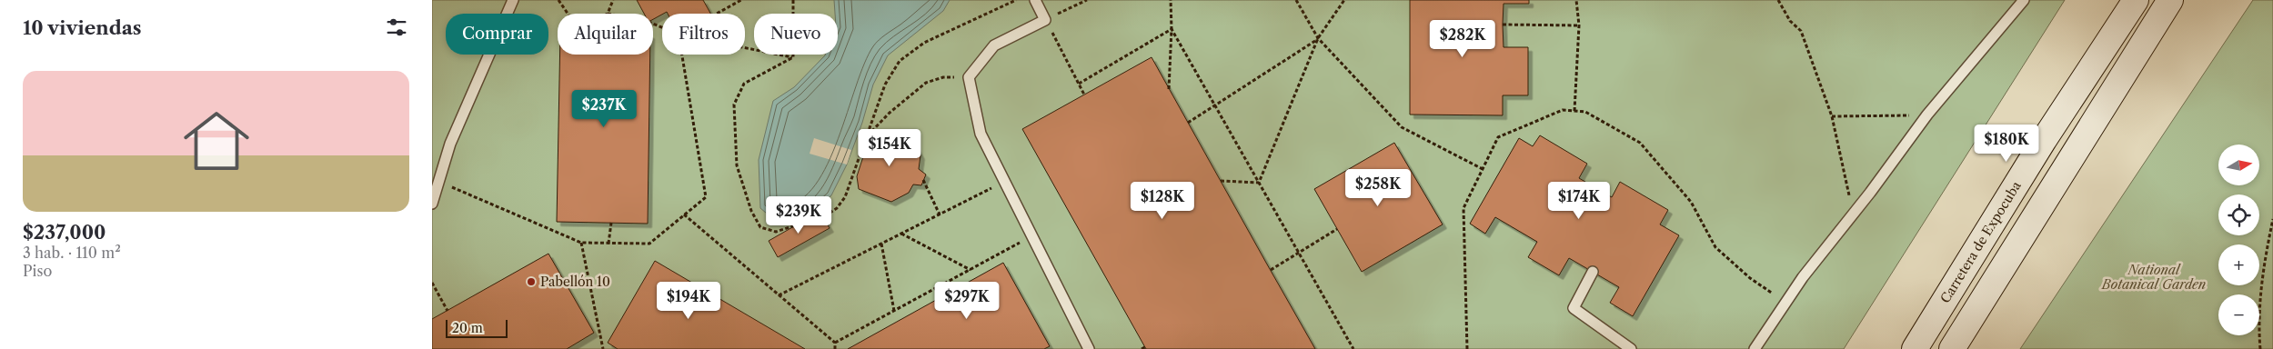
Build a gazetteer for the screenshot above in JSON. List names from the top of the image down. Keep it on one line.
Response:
{"streets":{"main road":["Carretera de Expocuba"]},"parks":["National Botanical Garden"],"places":["Pabellón 10"],"scale_bar":"20 m","north":"right","page":{"heading":"10 viviendas","chip":["Comprar","Alquilar","Filtros","Nuevo"],"price":["$282K","$237K","$180K","$154K","$258K","$128K","$174K","$239K","$194K","$297K"],"list":[{"name":"$237,000","note":"3 hab. · 110 m² · Piso"}],"map_buttons":["+","−"],"scale":"20 m"}}
